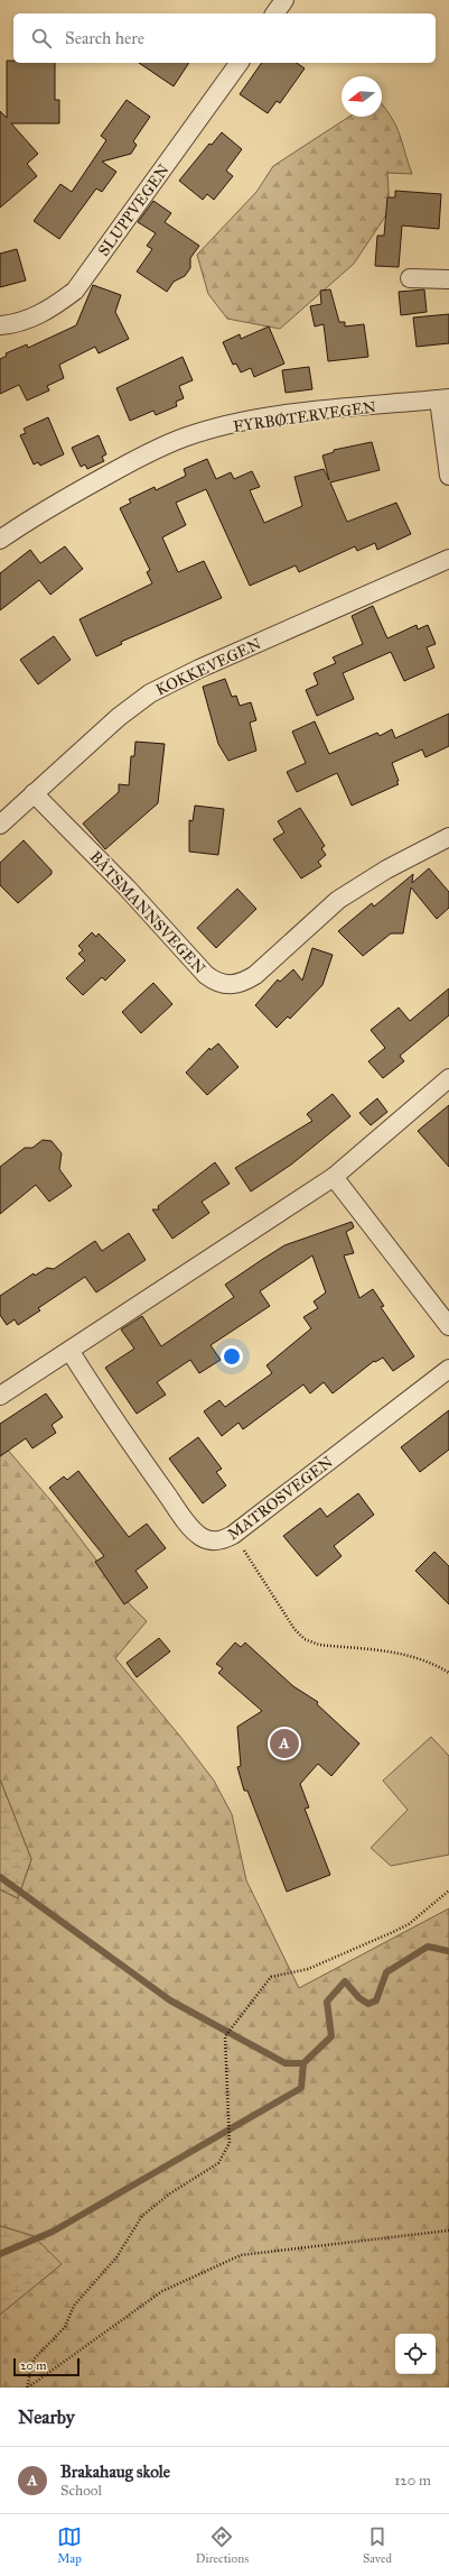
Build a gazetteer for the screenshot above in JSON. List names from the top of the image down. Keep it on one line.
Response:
{"streets":{"street":["SLUPPVEGEN","FYRBØTERVEGEN","KOKKEVEGEN","BÅTSMANNSVEGEN","MATROSVEGEN"]},"crossings":[["KOKKEVEGEN","BÅTSMANNSVEGEN"]],"scale_bar":"20 m","north":"left","page":{"search":"Search here","pins":"A","scale":"20 m","heading":"Nearby","list":[{"mark":"A","name":"Brakahaug skole","note":"School","value":"120 m"}],"nav":["Map","Directions","Saved"]}}
